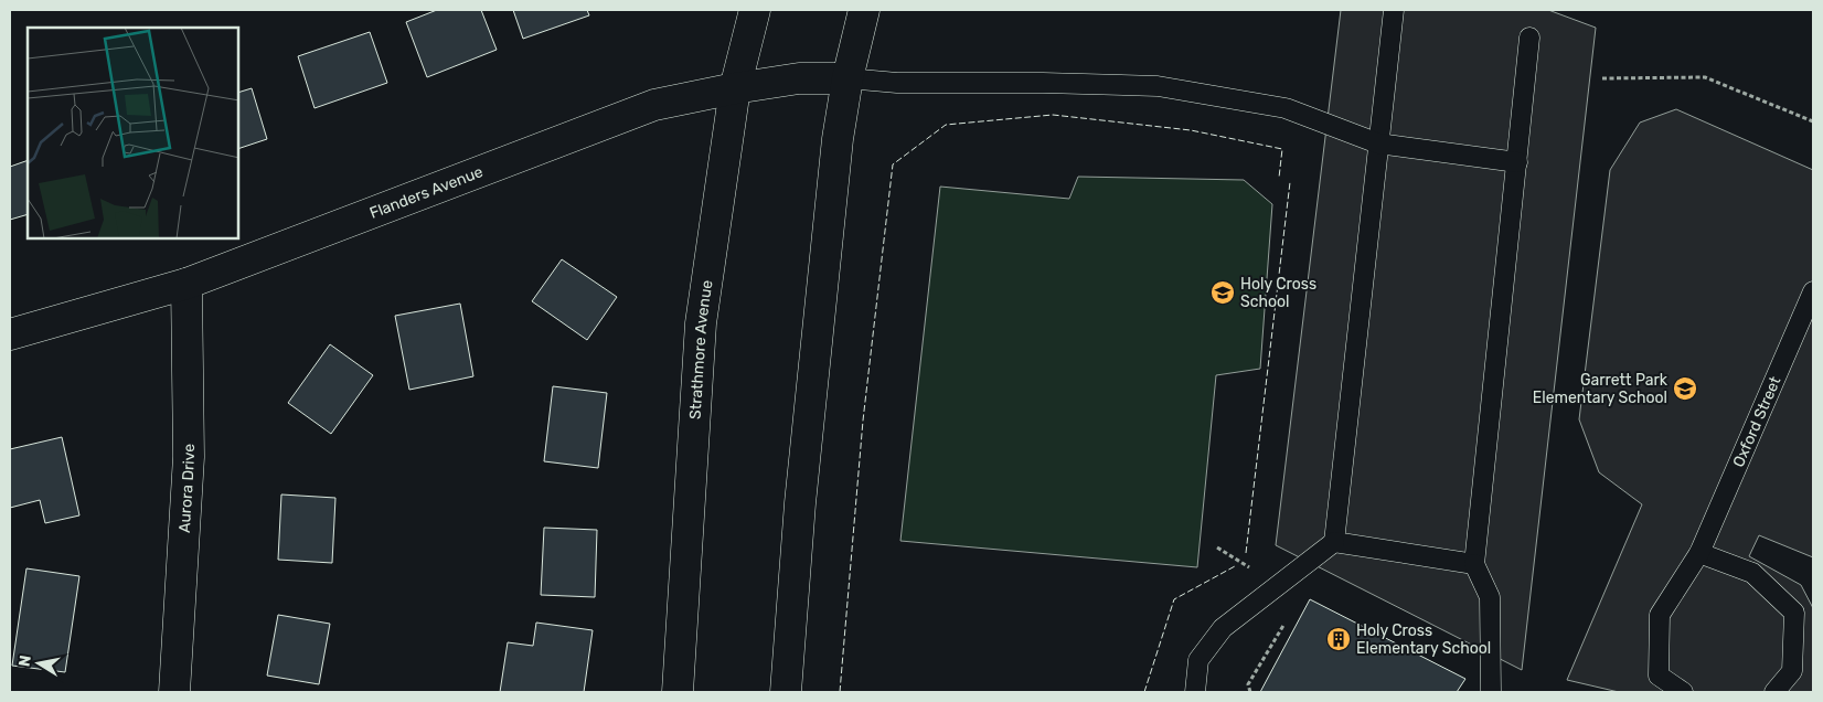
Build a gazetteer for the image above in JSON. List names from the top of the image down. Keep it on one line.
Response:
{"streets":{"street":["Flanders Avenue","Strathmore Avenue","Aurora Drive"],"lane":["Oxford Street"]},"crossings":[["Flanders Avenue","Strathmore Avenue"],["Flanders Avenue","Aurora Drive"]],"places":{"school or university":["Holy Cross School","Garrett Park Elementary School"],"building":["Holy Cross Elementary School"]},"north":"left"}
